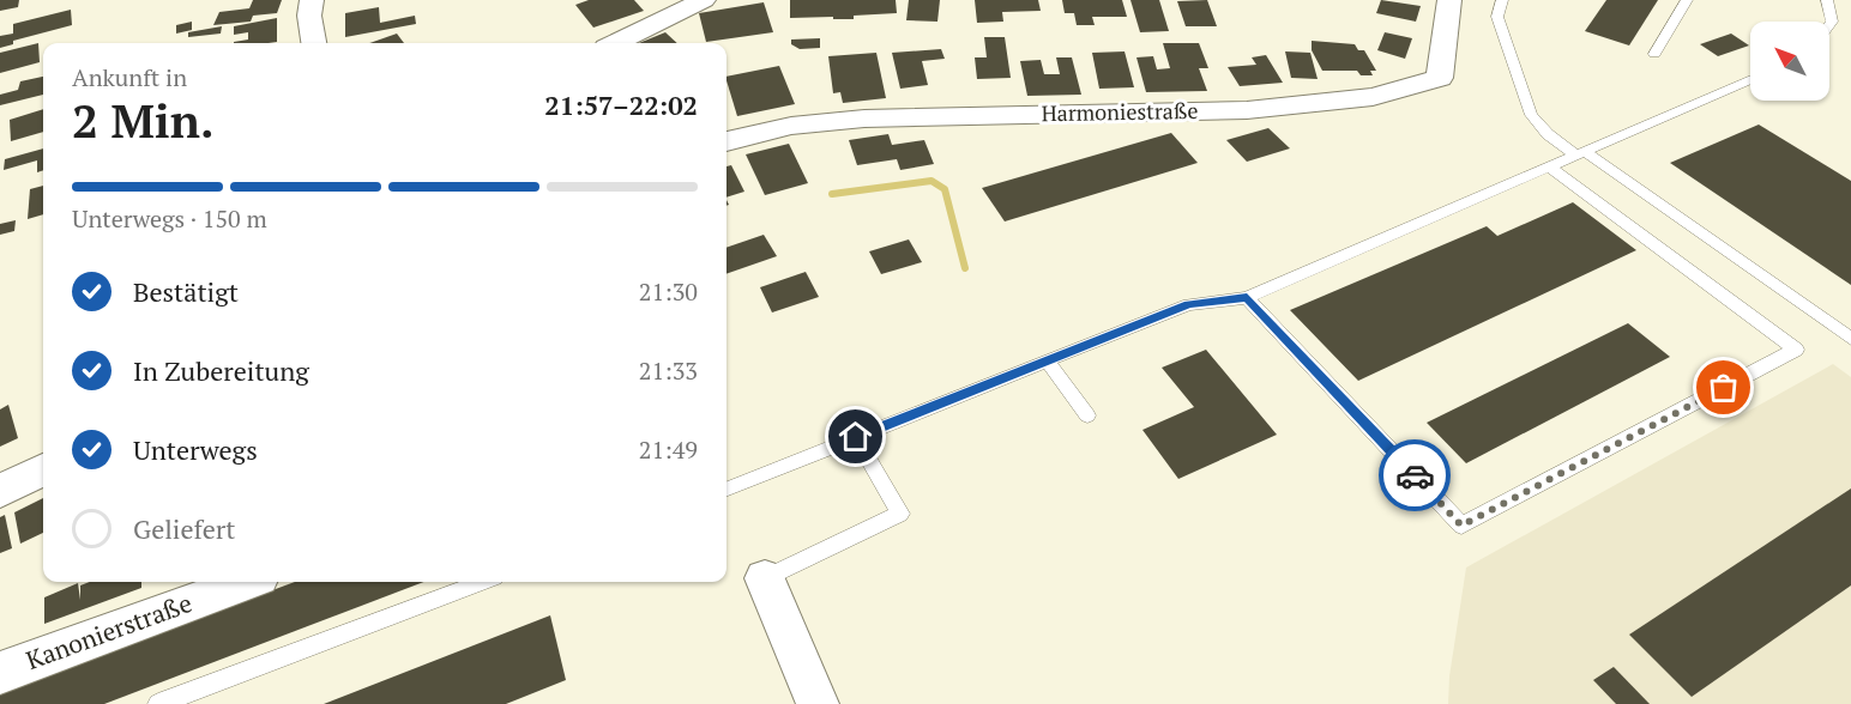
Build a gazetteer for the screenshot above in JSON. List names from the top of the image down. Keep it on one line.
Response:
{"streets":{"street":["Harmoniestraße","Kanonierstraße"]},"north":"top left","page":{"heading":["2 Min.","Ankunft in","21:57–22:02"],"bar":"Unterwegs · 150 m","list":[["Bestätigt","21:30"],["In Zubereitung","21:33"],["Unterwegs","21:49"],"Geliefert"]}}
